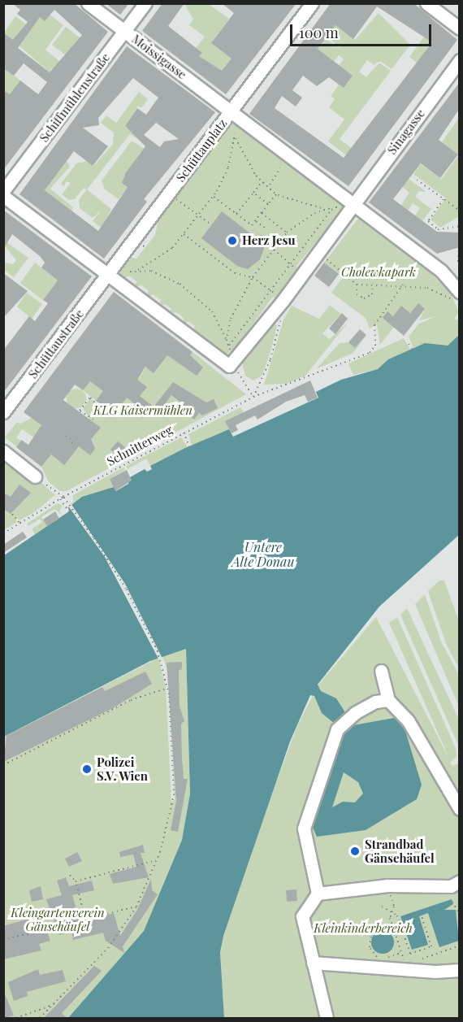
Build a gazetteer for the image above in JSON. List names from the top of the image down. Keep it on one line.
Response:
{"streets":{"street":["Moissigasse","Schiffmühlenstraße","Sinagasse","Schüttauplatz","Schüttaustraße"],"path":["Schnitterweg"]},"crossings":[["Moissigasse","Schiffmühlenstraße"],["Moissigasse","Schüttauplatz"],["Sinagasse","Schüttauplatz"],["Schüttauplatz","Schüttaustraße"]],"water":["Untere Alte Donau"],"parks":["Cholewkapark","KLG Kaisermühlen","Kleingartenverein Gänsehäufel","Kleinkinderbereich"],"places":["Herz Jesu","Polizei S.V. Wien","Strandbad Gänsehäufel"],"scale_bar":"100 m"}
